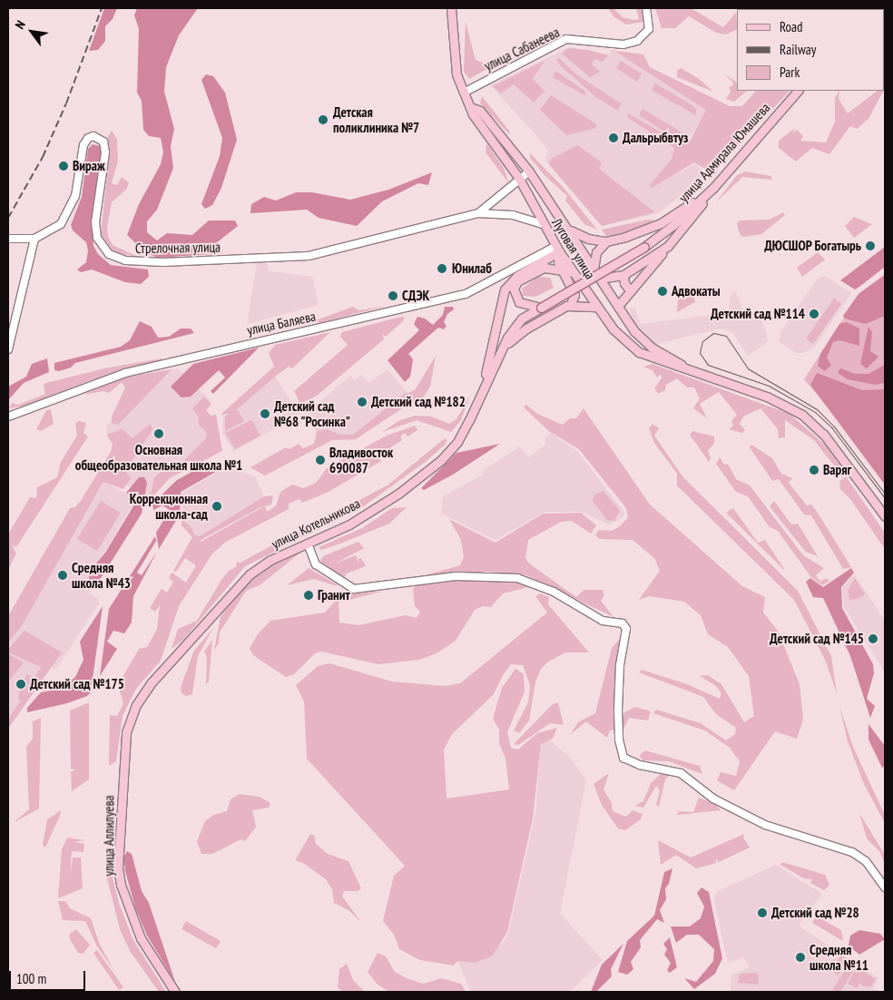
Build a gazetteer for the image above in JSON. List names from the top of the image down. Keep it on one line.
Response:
{"streets":{"main road":["улица Сабанеева","улица Адмирала Юмашева","Стрелочная улица","Луговая улица","улица Баляева","улица Котельникова","улица Аллилуева"]},"crossings":[["улица Сабанеева","Луговая улица"],["улица Адмирала Юмашева","улица Котельникова"],["Стрелочная улица","Луговая улица"],["Луговая улица","улица Баляева"],["улица Котельникова","улица Аллилуева"]],"places":["Детская поликлиника №7","Дальрыбвтуз","Вираж","ДЮСШОР Богатырь","Юнилаб","Адвокаты","СДЭК","Детский сад №114","Детский сад №182","Детский сад №68 \"Росинка\"","Основная общеобразовательная школа №1","Владивосток 690087","Варяг","Коррекционная школа-сад","Средняя школа №43","Гранит","Детский сад №145","Детский сад №175","Детский сад №28","Средняя школа №11"],"legend":["Road","Railway","Park"],"scale_bar":"100 m","north":"top left"}
